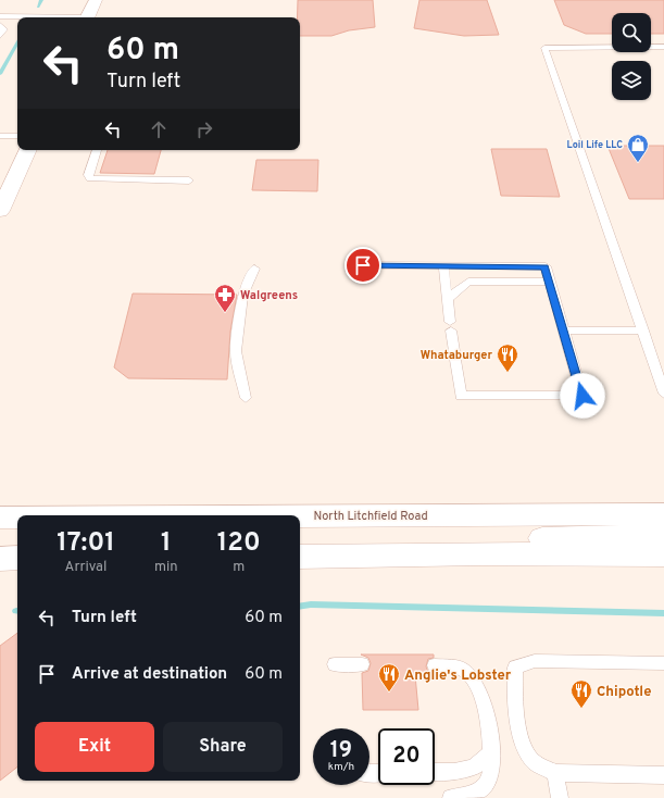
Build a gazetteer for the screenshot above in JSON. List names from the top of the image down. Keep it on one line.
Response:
{"streets":{"main road":["North Litchfield Road"]},"places":{"shop":["Loil Life LLC"],"pharmacy":["Walgreens"],"restaurant":["Whataburger","Anglie's Lobster","Chipotle"]},"page":{"turn":["60 m","Turn left"],"eta":["17:01","Arrival","1","min","120","m"],"list":[{"name":"Turn left","value":"60 m"},{"name":"Arrive at destination","value":"60 m"}],"buttons":["Exit","Share"],"speed":"19 km/h","limit":"20"}}
